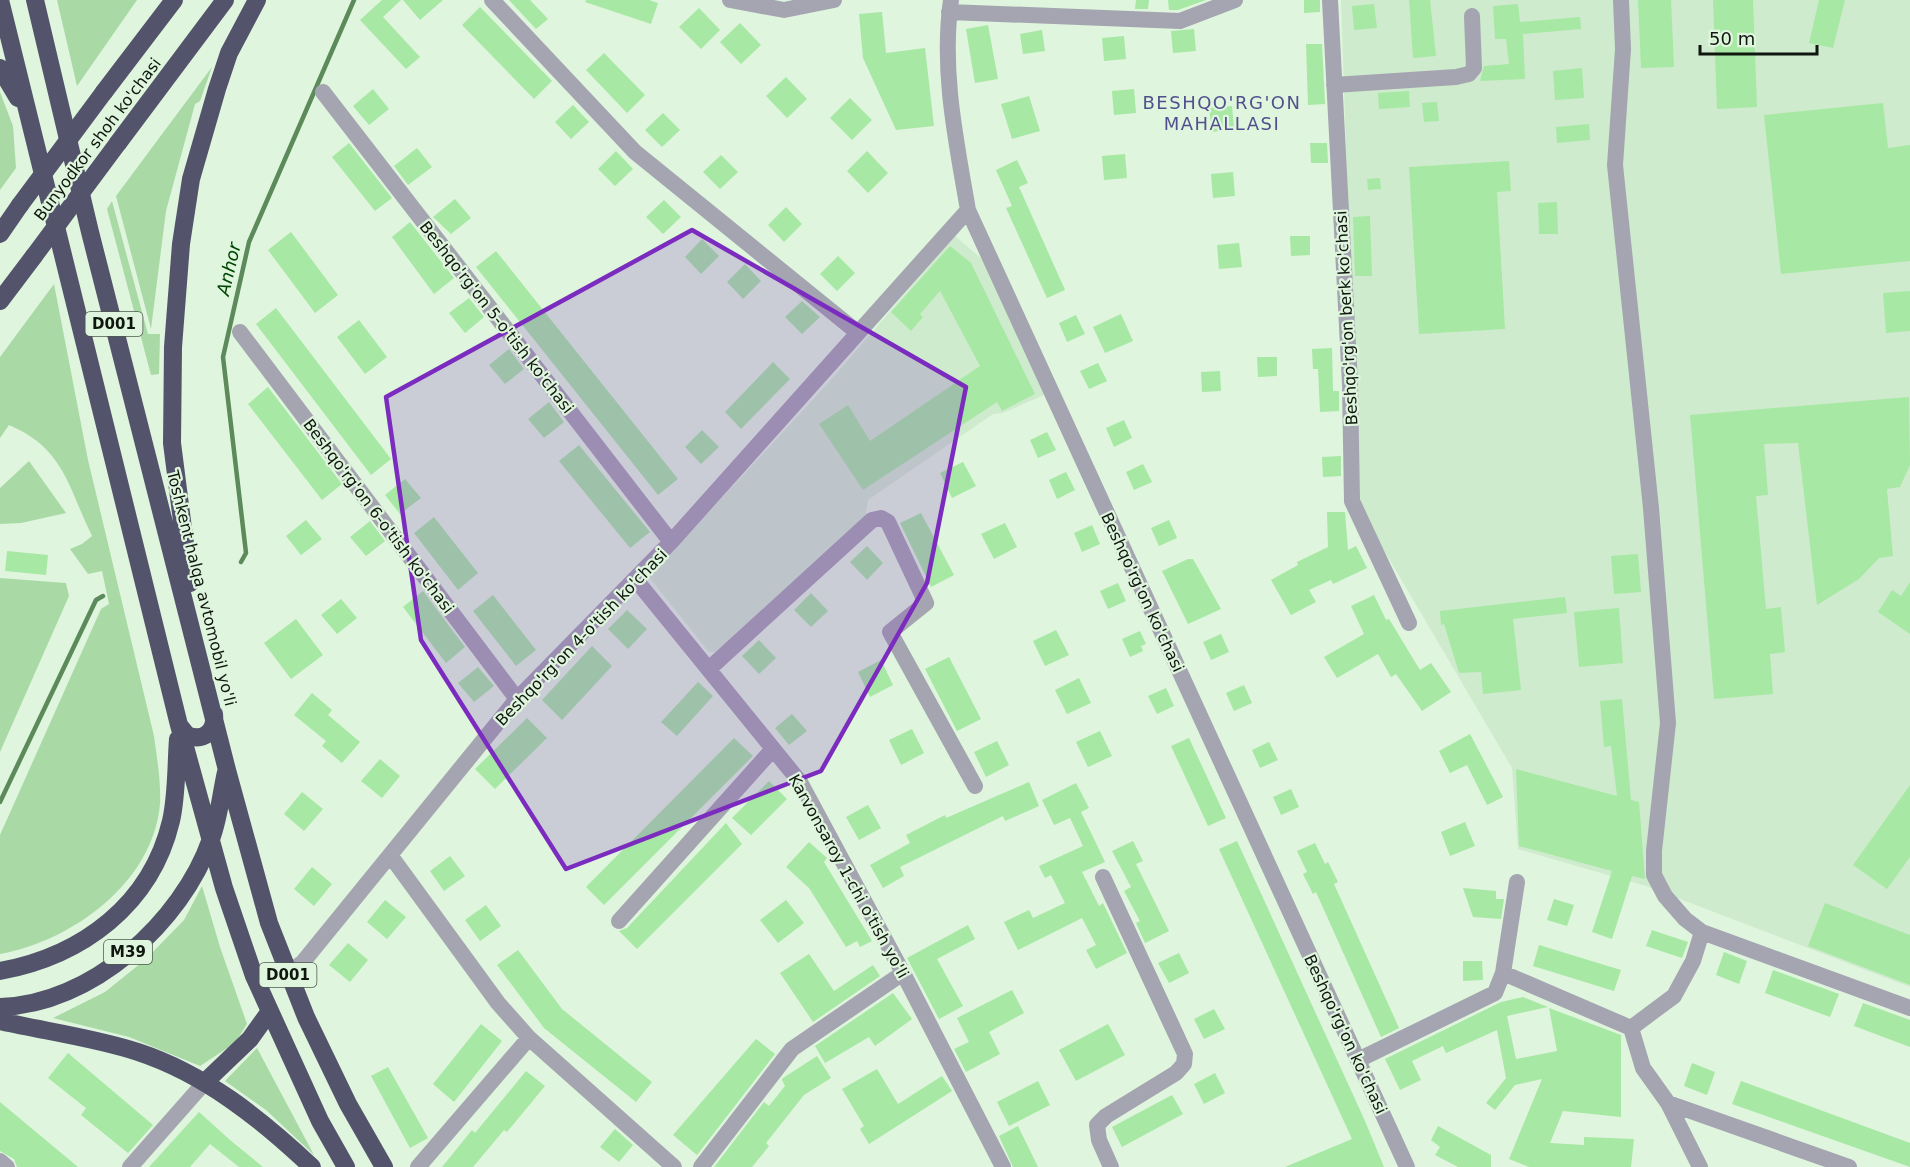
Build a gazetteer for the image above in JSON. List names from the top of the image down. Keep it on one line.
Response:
{"streets":{"highway":["Bunyodkor shoh ko'chasi","D001","Toshkent halqa avtomobil yo'li","M39"],"street":["Beshqo'rg'on 5-o'tish ko'chasi","Beshqo'rg'on berk ko'chasi","Beshqo'rg'on 6-o'tish ko'chasi","Beshqo'rg'on ko'chasi","Beshqo'rg'on 4-o'tish ko'chasi","Karvonsaroy 1-chi o'tish yo'li"]},"crossings":[["Beshqo'rg'on 5-o'tish ko'chasi","Beshqo'rg'on 4-o'tish ko'chasi"],["D001","M39"],["Beshqo'rg'on 6-o'tish ko'chasi","Beshqo'rg'on 4-o'tish ko'chasi"],["Toshkent halqa avtomobil yo'li","Beshqo'rg'on 4-o'tish ko'chasi"],["Toshkent halqa avtomobil yo'li","M39"],["Beshqo'rg'on ko'chasi","Beshqo'rg'on 4-o'tish ko'chasi"],["Beshqo'rg'on 4-o'tish ko'chasi","Karvonsaroy 1-chi o'tish yo'li"]],"districts":["BESHQO'RG'ON MAHALLASI"],"water":["Anhor"],"scale_bar":"50 m"}
